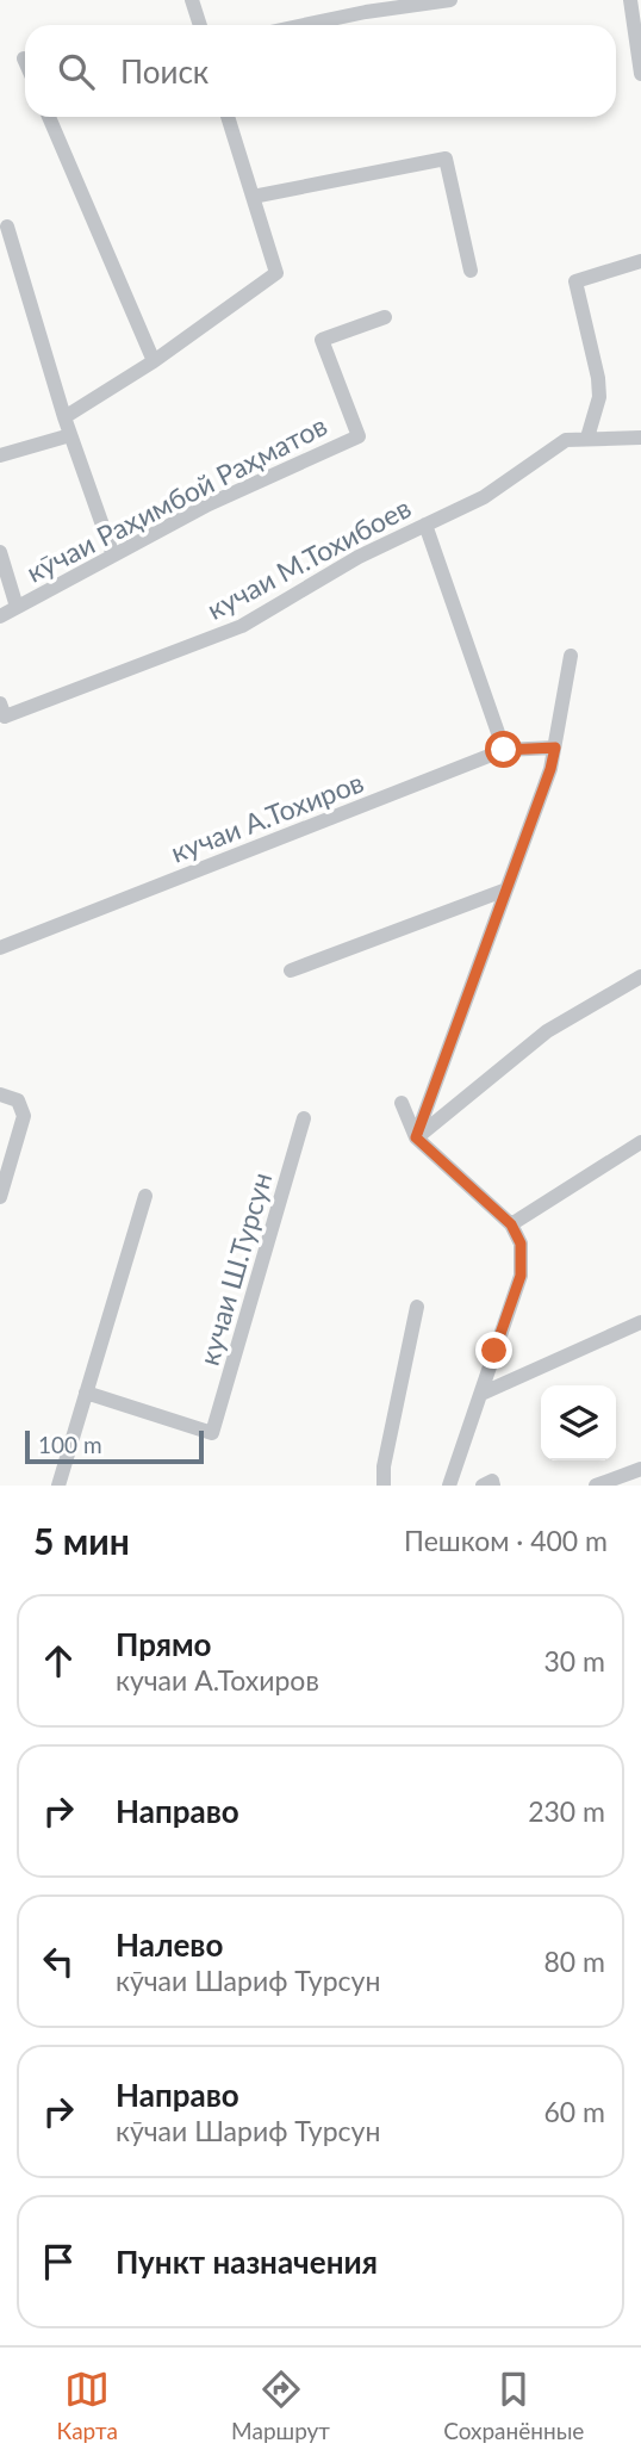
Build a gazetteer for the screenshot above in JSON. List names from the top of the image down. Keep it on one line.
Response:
{"streets":{"street":["кӯчаи Раҳимбой Раҳматов","кучаи М.Тохибоев","кучаи А.Тохиров","кучаи Ш.Турсун"]},"scale_bar":"100 m","page":{"search":"Поиск","scale":"100 m","heading":["5 мин","Пешком · 400 m"],"list":[["Прямо","кучаи А.Тохиров","30 m"],["Направо","230 m"],["Налево","кӯчаи Шариф Турсун","80 m"],["Направо","кӯчаи Шариф Турсун","60 m"],"Пункт назначения"],"nav":["Карта","Маршрут","Сохранённые"]}}
